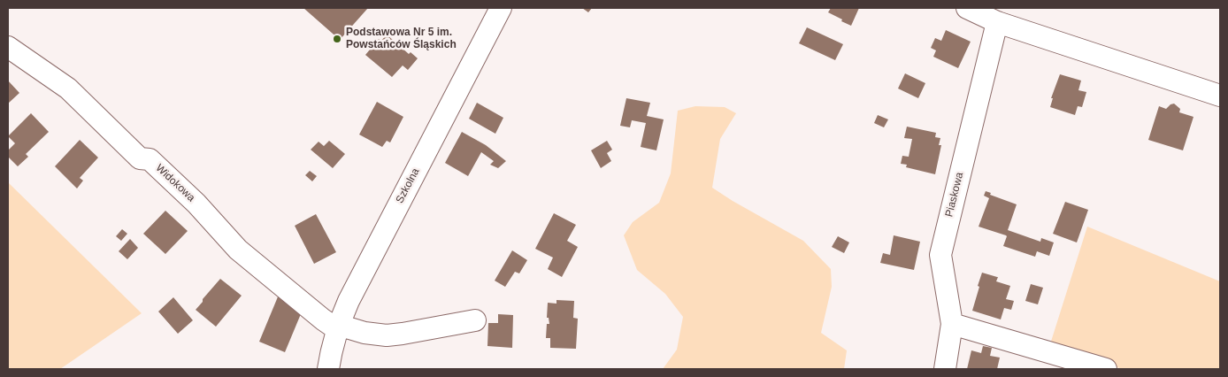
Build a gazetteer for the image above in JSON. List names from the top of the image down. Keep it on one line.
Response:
{"streets":{"street":["Widokowa","Szkolna","Piaskowa"]},"crossings":[["Widokowa","Szkolna"]],"places":["Podstawowa Nr 5 im. Powstańców Śląskich"]}
